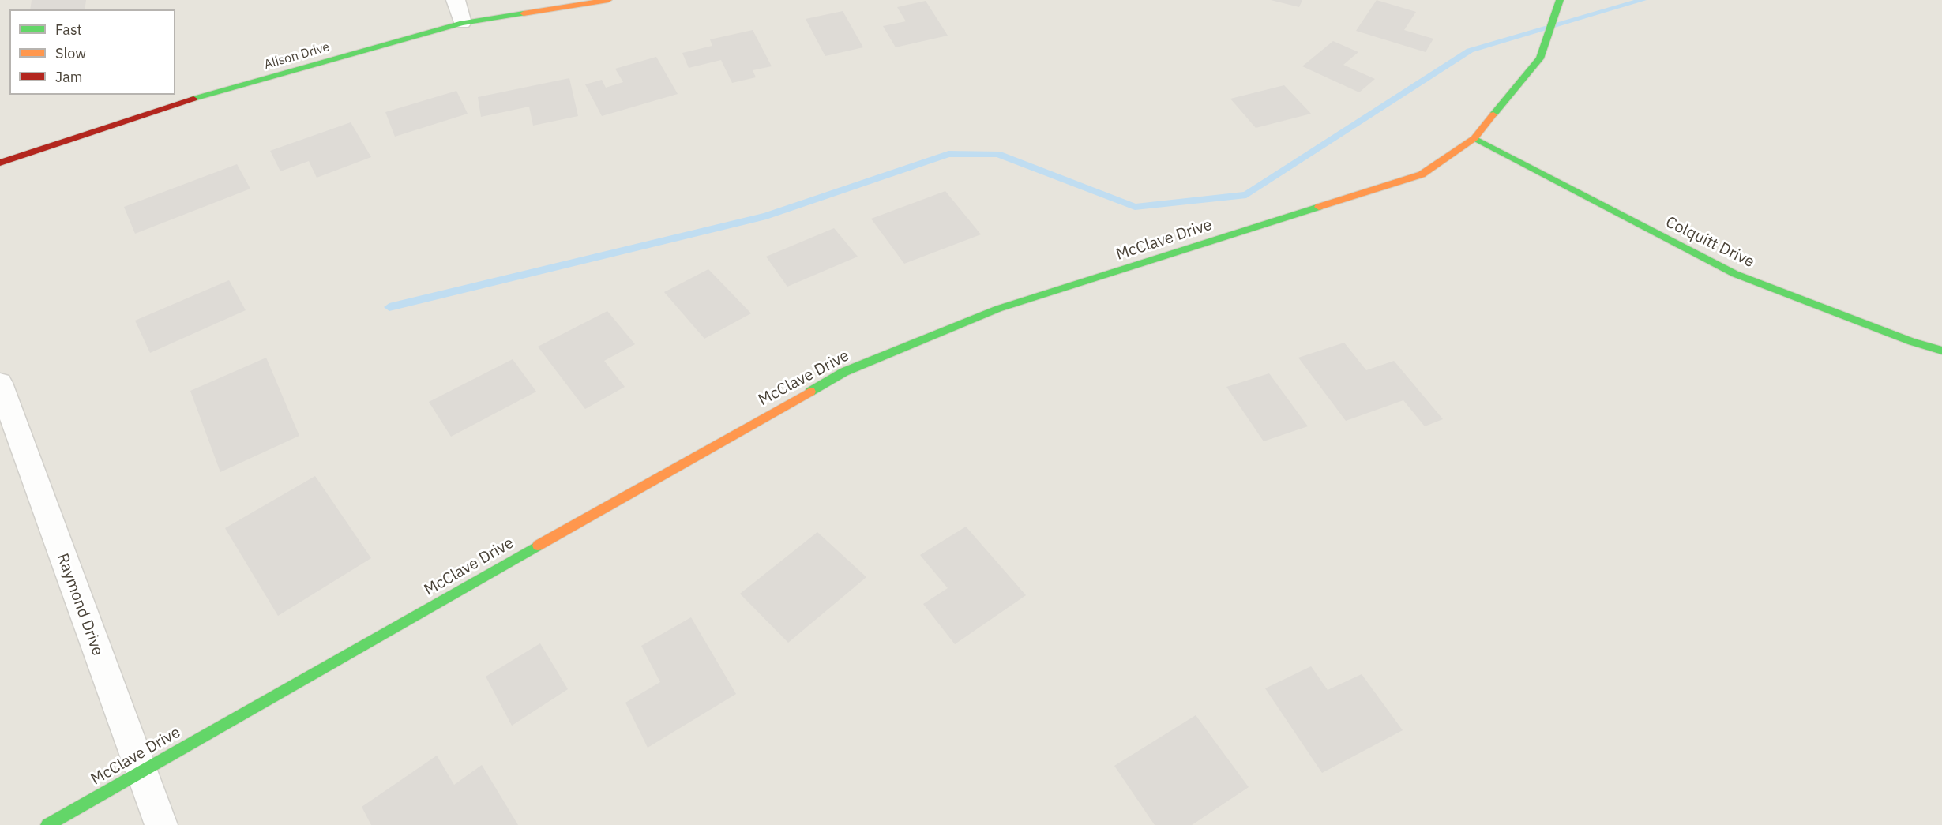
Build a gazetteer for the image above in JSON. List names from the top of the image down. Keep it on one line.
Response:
{"streets":{"street":["Alison Drive","McClave Drive","Colquitt Drive","Raymond Drive"]},"crossings":[["McClave Drive","Colquitt Drive"],["McClave Drive","Raymond Drive"]],"legend":["Fast","Slow","Jam"]}
